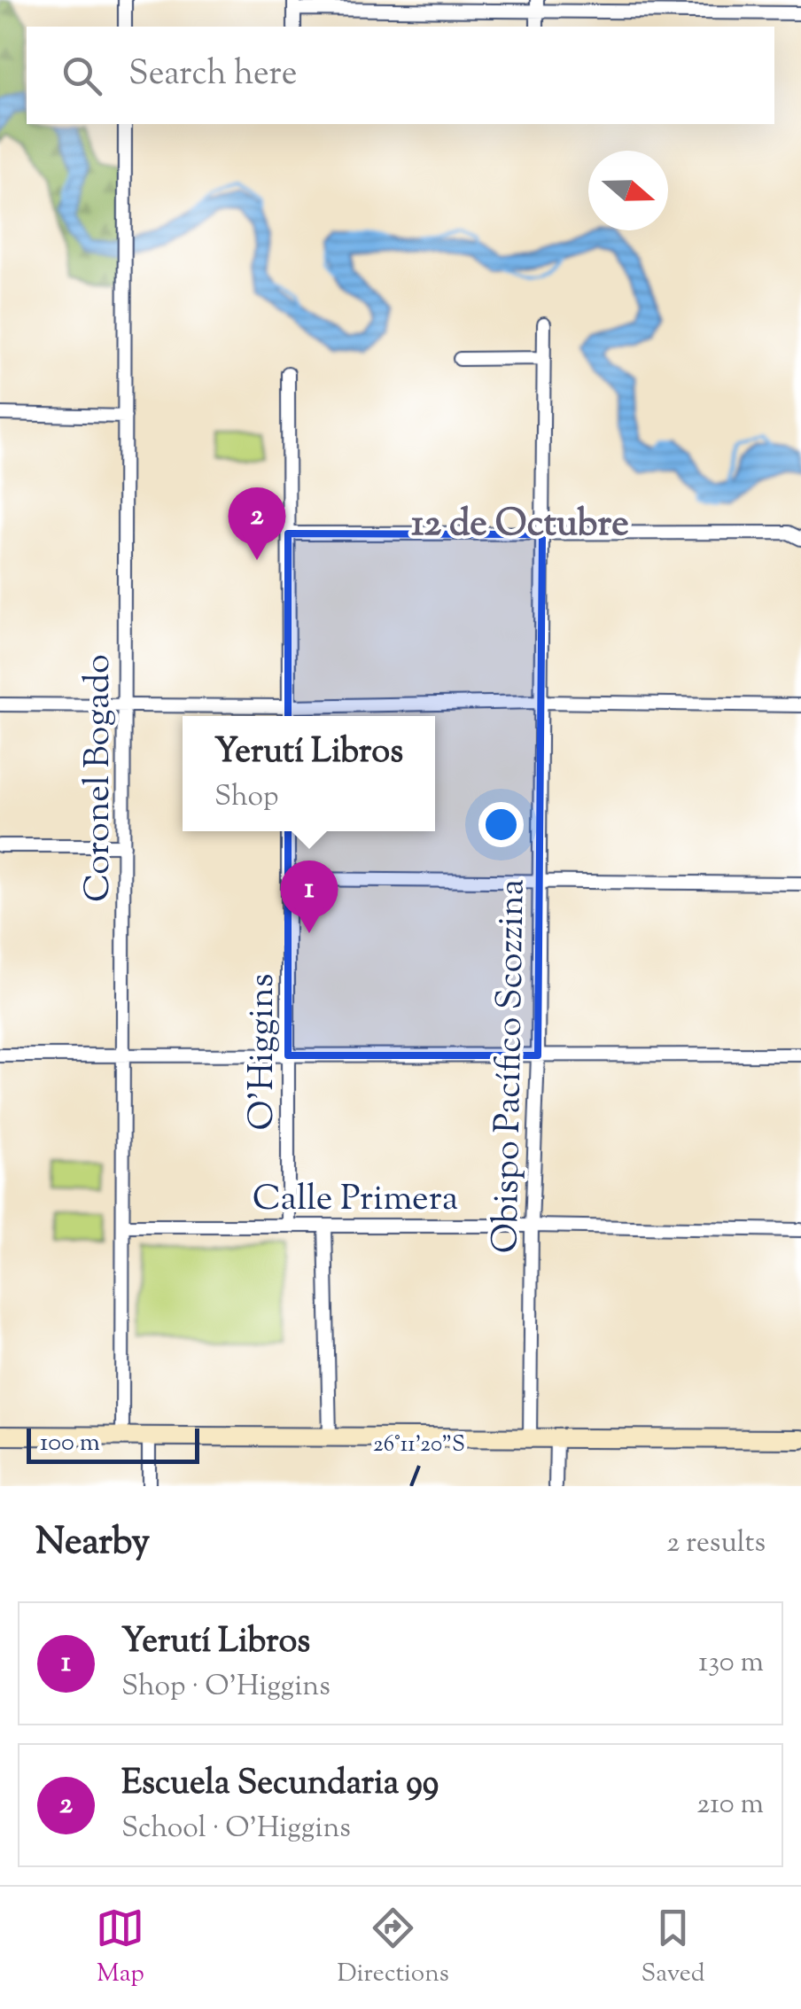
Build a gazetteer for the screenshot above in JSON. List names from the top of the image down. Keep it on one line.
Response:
{"streets":{"street":["Coronel Bogado","O'Higgins","Obispo Pacífico Scozzina","Calle Primera"]},"crossings":[["Coronel Bogado","Calle Primera"],["O'Higgins","Calle Primera"],["Obispo Pacífico Scozzina","Calle Primera"]],"districts":["12 de Octubre"],"scale_bar":"100 m","north":"right","page":{"search":"Search here","pins":["2","1"],"popup":["Yerutí Libros","Shop"],"scale":"100 m","heading":["Nearby","2 results"],"list":[{"mark":"1","name":"Yerutí Libros","note":"Shop · O'Higgins","value":"130 m"},{"mark":"2","name":"Escuela Secundaria 99","note":"School · O'Higgins","value":"210 m"}],"nav":["Map","Directions","Saved"]},"coordinates":["26°11'20\"S"]}
